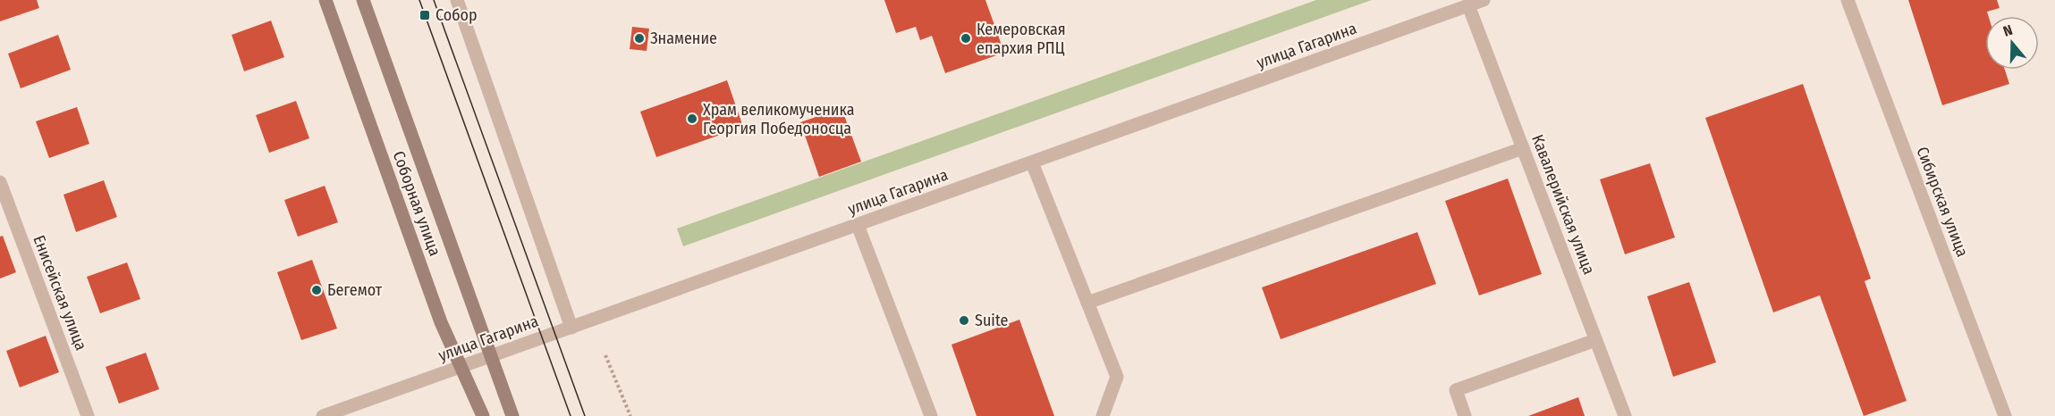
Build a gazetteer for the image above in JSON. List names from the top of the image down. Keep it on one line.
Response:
{"streets":{"main road":["Соборная улица"],"street":["улица Гагарина","Сибирская улица","Кавалерийская улица","Енисейская улица"]},"crossings":[["улица Гагарина","Соборная улица"],["улица Гагарина","Кавалерийская улица"]],"places":{"transit":["Собор"],"other":["Знамение","Кемеровская епархия РПЦ","Храм великомученика Георгия Победоносца","Бегемот","Suite"]},"north":"top"}
